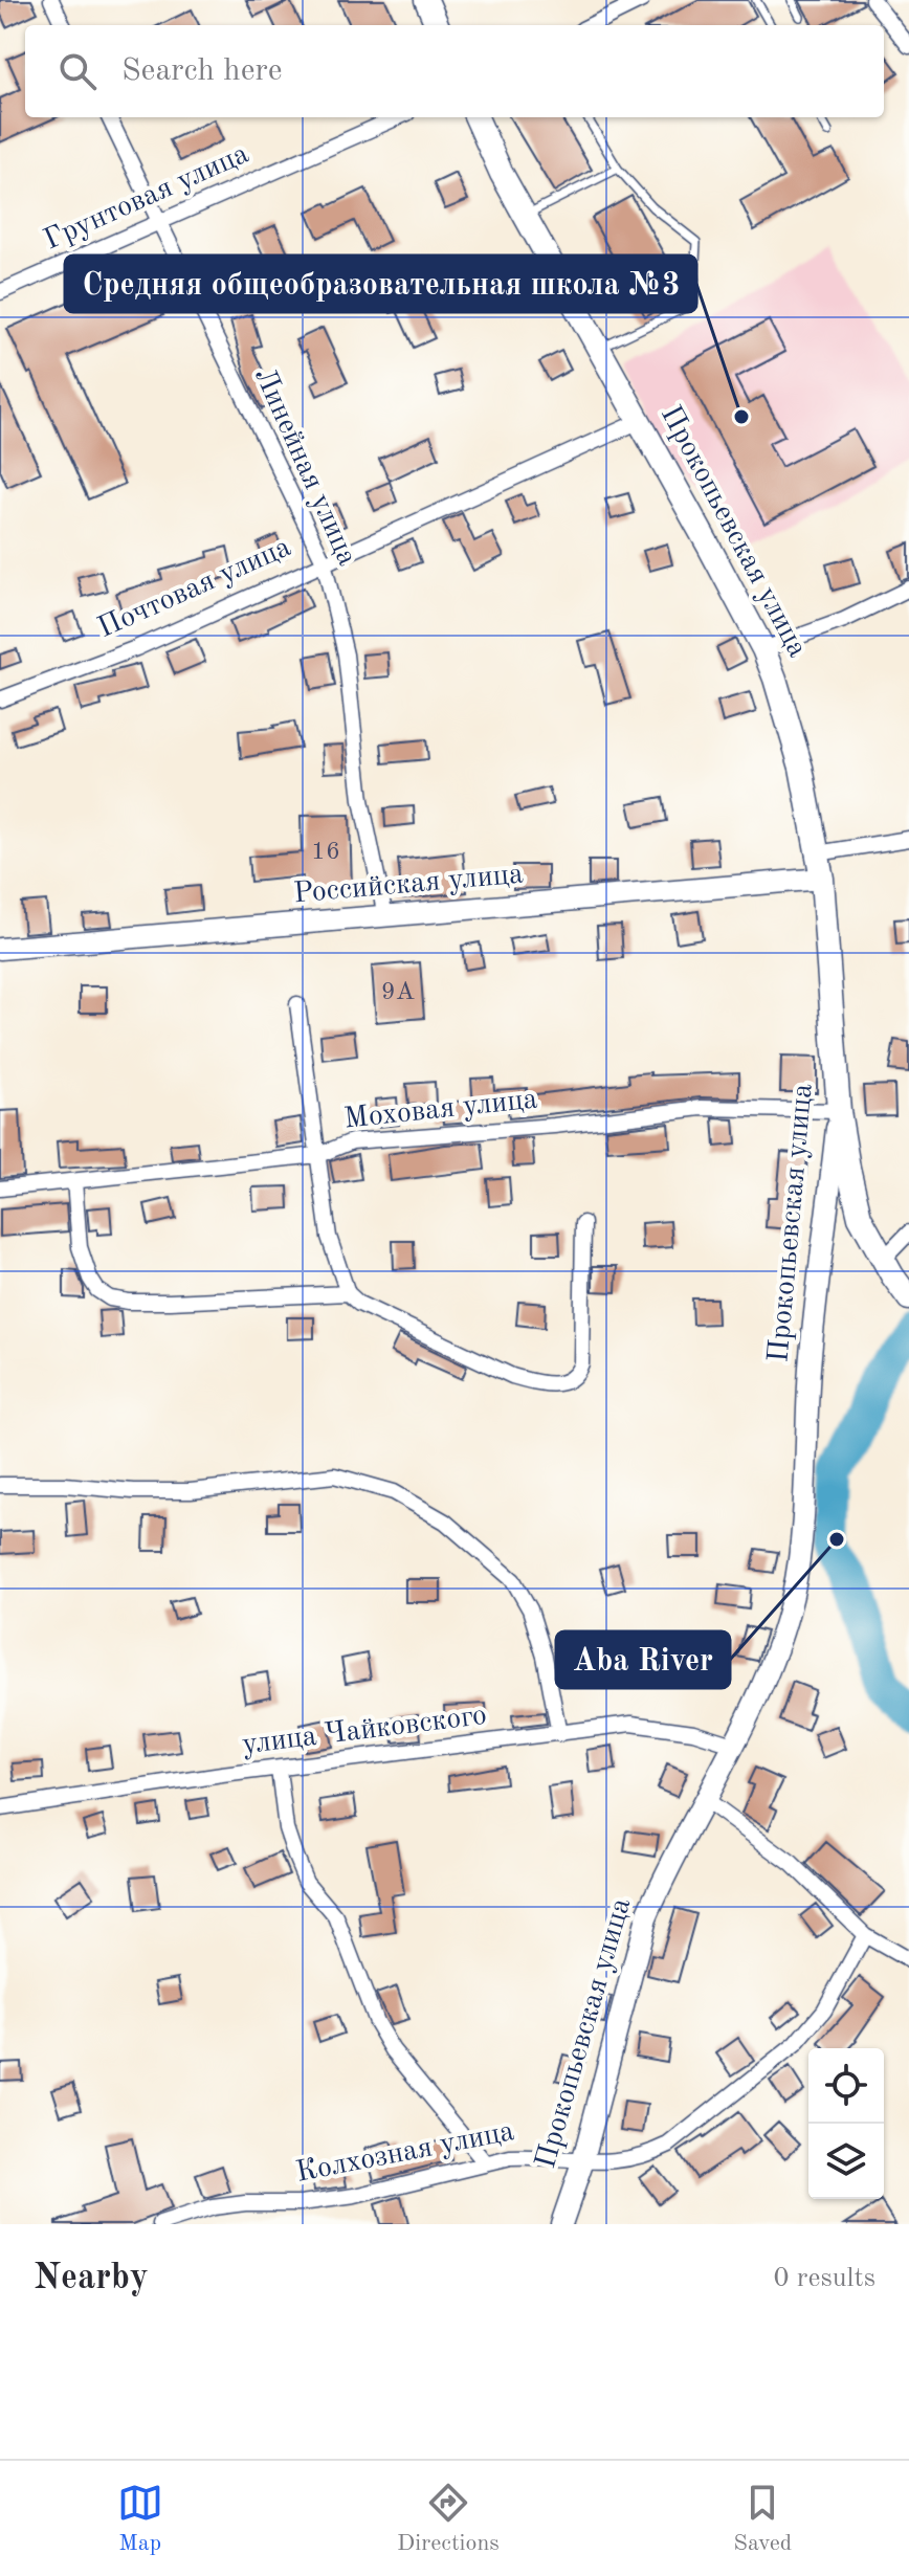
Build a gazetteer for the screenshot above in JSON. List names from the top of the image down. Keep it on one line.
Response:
{"streets":{"main road":["Прокопьевская улица","Российская улица"],"street":["Грунтовая улица","Линейная улица","Почтовая улица","Моховая улица","улица Чайковского","Колхозная улица"]},"crossings":[["Грунтовая улица","Линейная улица"],["Линейная улица","Почтовая улица"],["Линейная улица","Российская улица"],["Прокопьевская улица","Почтовая улица"],["Прокопьевская улица","Российская улица"],["Прокопьевская улица","Моховая улица"],["Прокопьевская улица","улица Чайковского"],["Прокопьевская улица","Колхозная улица"]],"places":["Средняя общеобразовательная школа №3","Aba River"],"house_numbers":["16","9А"],"page":{"search":"Search here","heading":["Nearby","0 results"],"nav":["Map","Directions","Saved"]}}
